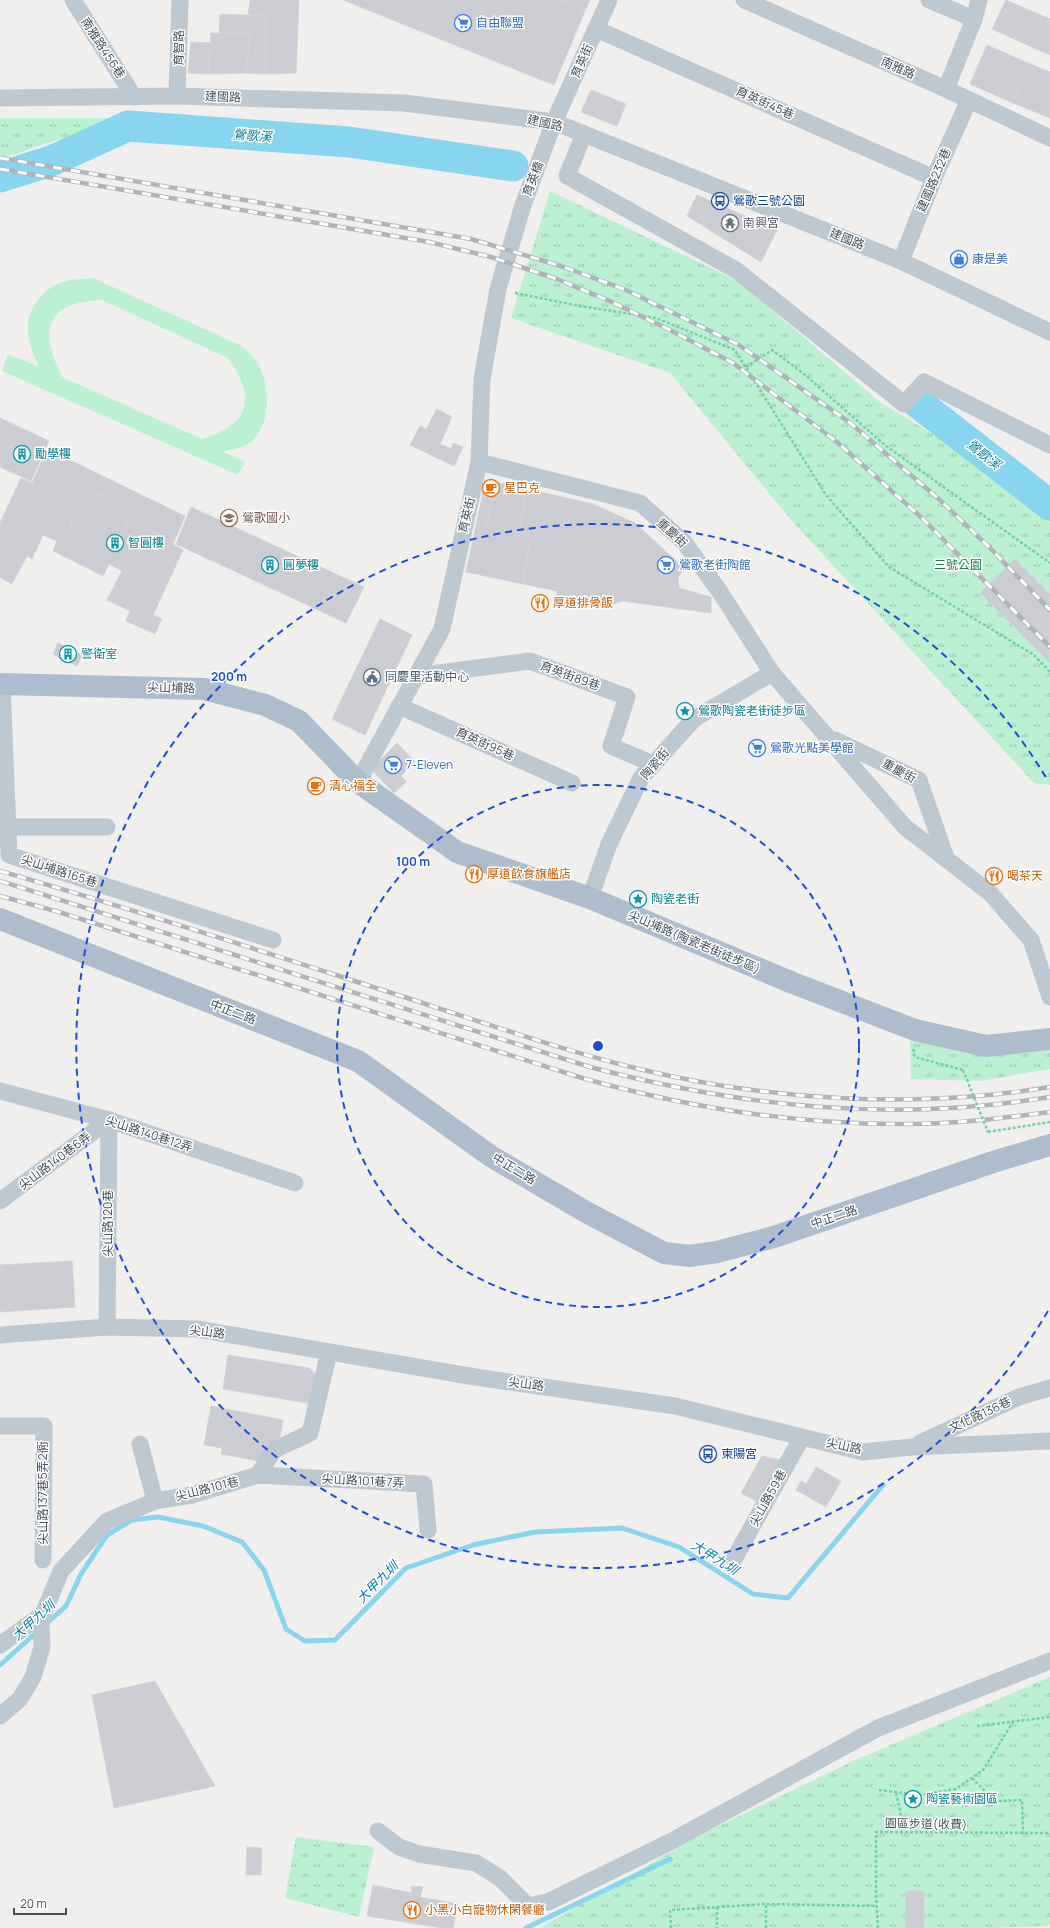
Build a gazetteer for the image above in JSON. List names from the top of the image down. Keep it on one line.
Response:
{"streets":{"main road":["尖山埔路","尖山埔路(陶瓷老街徒步區)","中正二路"],"street":["南雅路456巷","育智路","育英街","南雅路","建國路","育英街45巷","育英橋","建國路232巷","重慶街","育英街89巷","育英街95巷","陶瓷街","尖山埔路165巷","尖山路140巷12弄","尖山路140巷6弄","尖山路120巷","尖山路","文化路136巷","尖山路101巷7弄","尖山路101巷","尖山路137巷5弄2衕","尖山路59巷"],"path":["園區步道(收費)"]},"crossings":[["南雅路456巷","建國路"],["育智路","建國路"],["育英街","建國路"],["育英街","育英街45巷"],["育英街","育英橋"],["育英街","重慶街"],["育英街","育英街89巷"],["育英街","尖山埔路"],["育英街","育英街95巷"],["育英街","尖山埔路(陶瓷老街徒步區)"],["南雅路","建國路232巷"],["建國路","建國路232巷"],["育英街45巷","建國路232巷"],["重慶街","陶瓷街"],["育英街89巷","陶瓷街"],["尖山埔路","尖山埔路165巷"],["尖山埔路","尖山埔路(陶瓷老街徒步區)"],["陶瓷街","尖山埔路(陶瓷老街徒步區)"],["尖山路140巷12弄","尖山路140巷6弄"],["尖山路140巷12弄","尖山路120巷"],["尖山路140巷6弄","尖山路120巷"],["尖山路120巷","尖山路"],["尖山路","文化路136巷"],["尖山路","尖山路59巷"],["尖山路101巷7弄","尖山路101巷"]],"water":["鶯歌溪","大甲九圳"],"parks":["三號公園"],"places":{"supermarket":["自由聯盟","鶯歌老街陶館","鶯歌光點美學館","7-Eleven"],"bus stop":["鶯歌三號公園","東陽宮"],"temple":["南興宮"],"shop":["康是美"],"building":["勵學樓","智圓樓","圓夢樓","警衛室"],"cafe":["星巴克","清心福全"],"school or university":["鶯歌國小"],"restaurant":["厚道排骨飯","厚道飲食旗艦店","喝茶天","小黑小白寵物休閑餐廳"],"public building":["同慶里活動中心"],"place":["鶯歌陶瓷老街徒步區","陶瓷老街","陶瓷藝術園區"]},"scale_bar":"20 m","rings":["200 m","100 m"]}
